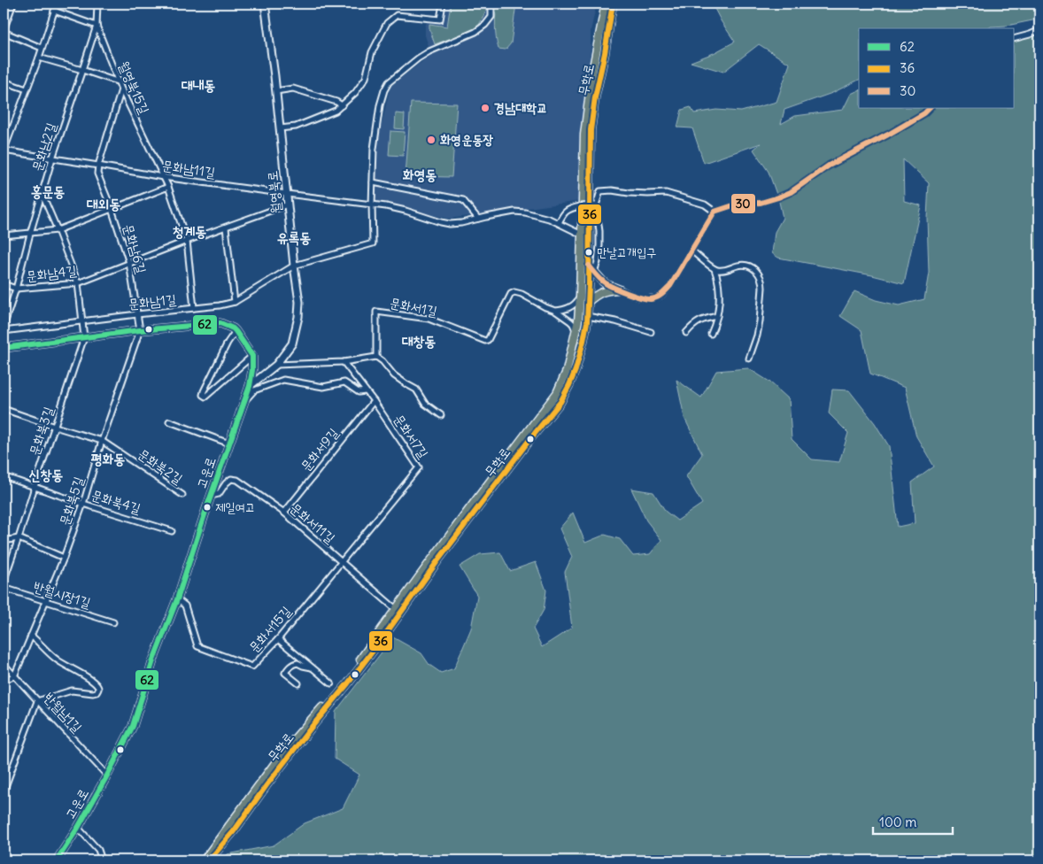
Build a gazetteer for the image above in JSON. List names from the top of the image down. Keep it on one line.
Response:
{"streets":{"main road":["무학로","월영북로","고운로"],"street":["월영북15길","문화남2길","문화남11길","문화남6길","문화남4길","문화남1길","문화서1길","문화북3길","문화서7길","문화서9길","문화북2길","문화북5길","문화북4길","문화서11길","반월시장1길","문화서15길","반월남1길"]},"crossings":[["무학로","문화남11길"],["무학로","문화서1길"],["무학로","문화서11길"],["월영북15길","문화남2길"],["월영북15길","문화남11길"],["월영북15길","문화남6길"],["월영북15길","문화남4길"],["월영북15길","문화남1길"],["문화남2길","문화남11길"],["문화남2길","문화남4길"],["문화남11길","월영북로"],["문화남11길","문화남6길"],["문화남11길","문화남1길"],["월영북로","문화남4길"],["월영북로","문화남1길"],["월영북로","고운로"],["문화남6길","문화남4길"],["문화남6길","문화남1길"],["문화남6길","문화북5길"],["문화북3길","문화북2길"],["문화북3길","문화북4길"],["문화서7길","문화서9길"],["문화서7길","문화서11길"],["문화서7길","문화서15길"],["문화서9길","문화서11길"],["문화북2길","문화북5길"],["고운로","문화서11길"],["고운로","문화서15길"],["고운로","반월남1길"],["문화북5길","문화북4길"],["문화북5길","반월시장1길"],["문화북5길","반월남1길"],["문화서11길","문화서15길"]],"districts":["대내동","화영동","홍문동","대외동","청계동","유록동","대창동","평화동","신창동"],"places":["경남대학교","화영운동장","만날고개입구","제일여고"],"lines":["transit line 36","transit line 30","transit line 62"],"legend":["62","36","30"],"scale_bar":"100 m"}
